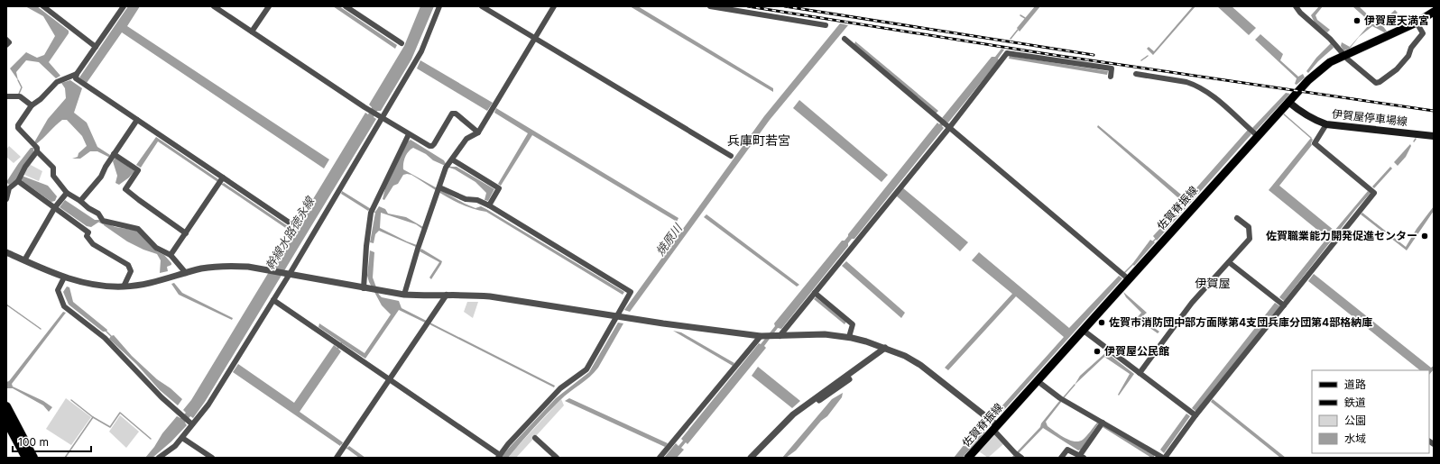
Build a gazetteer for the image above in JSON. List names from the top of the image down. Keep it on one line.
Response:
{"streets":{"main road":["伊賀屋停車場線","佐賀脊振線"]},"crossings":[["伊賀屋停車場線","佐賀脊振線"]],"districts":["兵庫町若宮","伊賀屋"],"water":["幹線水路徳永線","焼原川"],"places":["伊賀屋天満宮","佐賀職業能力開発促進センター","佐賀市消防団中部方面隊第4支団兵庫分団第4部格納庫","伊賀屋公民館"],"legend":["道路","鉄道","公園","水域"],"scale_bar":"100 m"}
